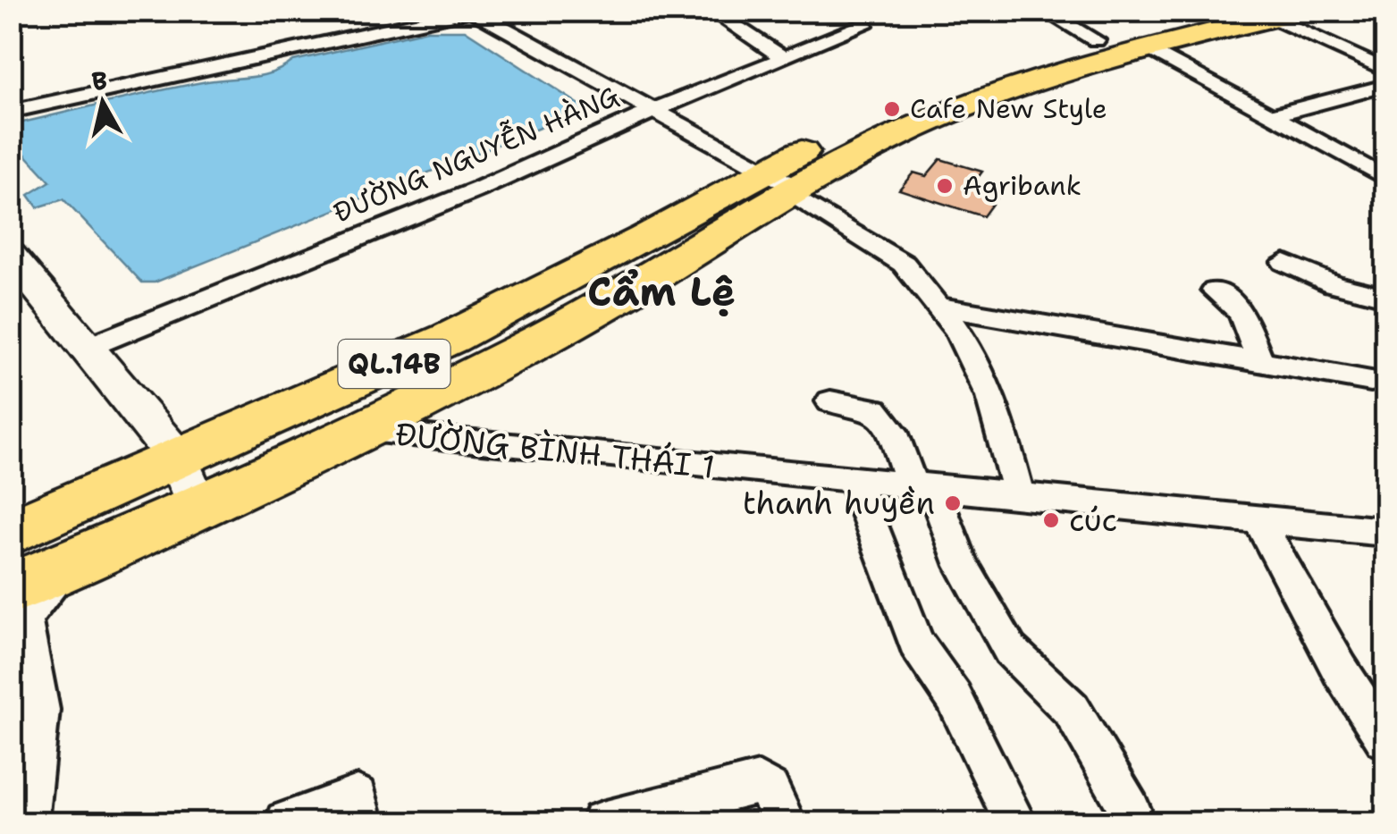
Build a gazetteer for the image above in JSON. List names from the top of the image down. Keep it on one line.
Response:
{"streets":{"highway":["QL.14B"],"street":["ĐƯỜNG NGUYỄN HÀNG","ĐƯỜNG BÌNH THÁI 1"]},"crossings":[["QL.14B","ĐƯỜNG BÌNH THÁI 1"]],"districts":["Cẩm Lệ"],"places":["Cafe New Style","Agribank","thanh huyền","cúc"],"north":"top"}
